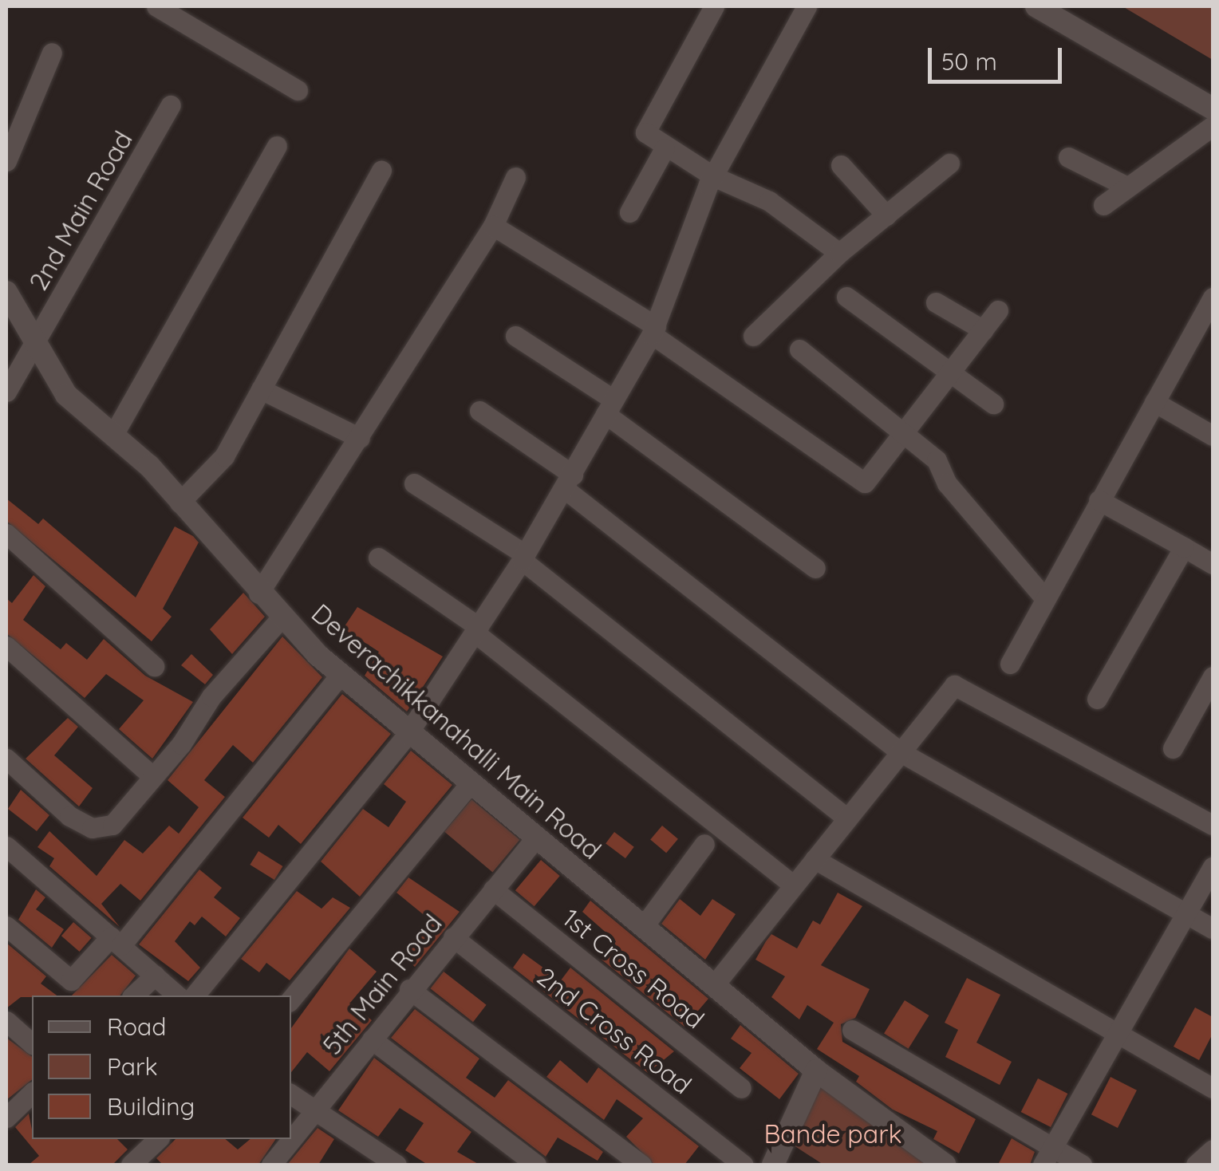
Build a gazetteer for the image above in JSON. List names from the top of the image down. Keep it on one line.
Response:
{"streets":{"street":["2nd Main Road","Deverachikkanahalli Main Road","1st Cross Road","5th Main Road","2nd Cross Road"]},"crossings":[["2nd Main Road","Deverachikkanahalli Main Road"],["Deverachikkanahalli Main Road","5th Main Road"],["1st Cross Road","5th Main Road"],["5th Main Road","2nd Cross Road"]],"parks":["Bande park"],"legend":["Road","Park","Building"],"scale_bar":"50 m"}
